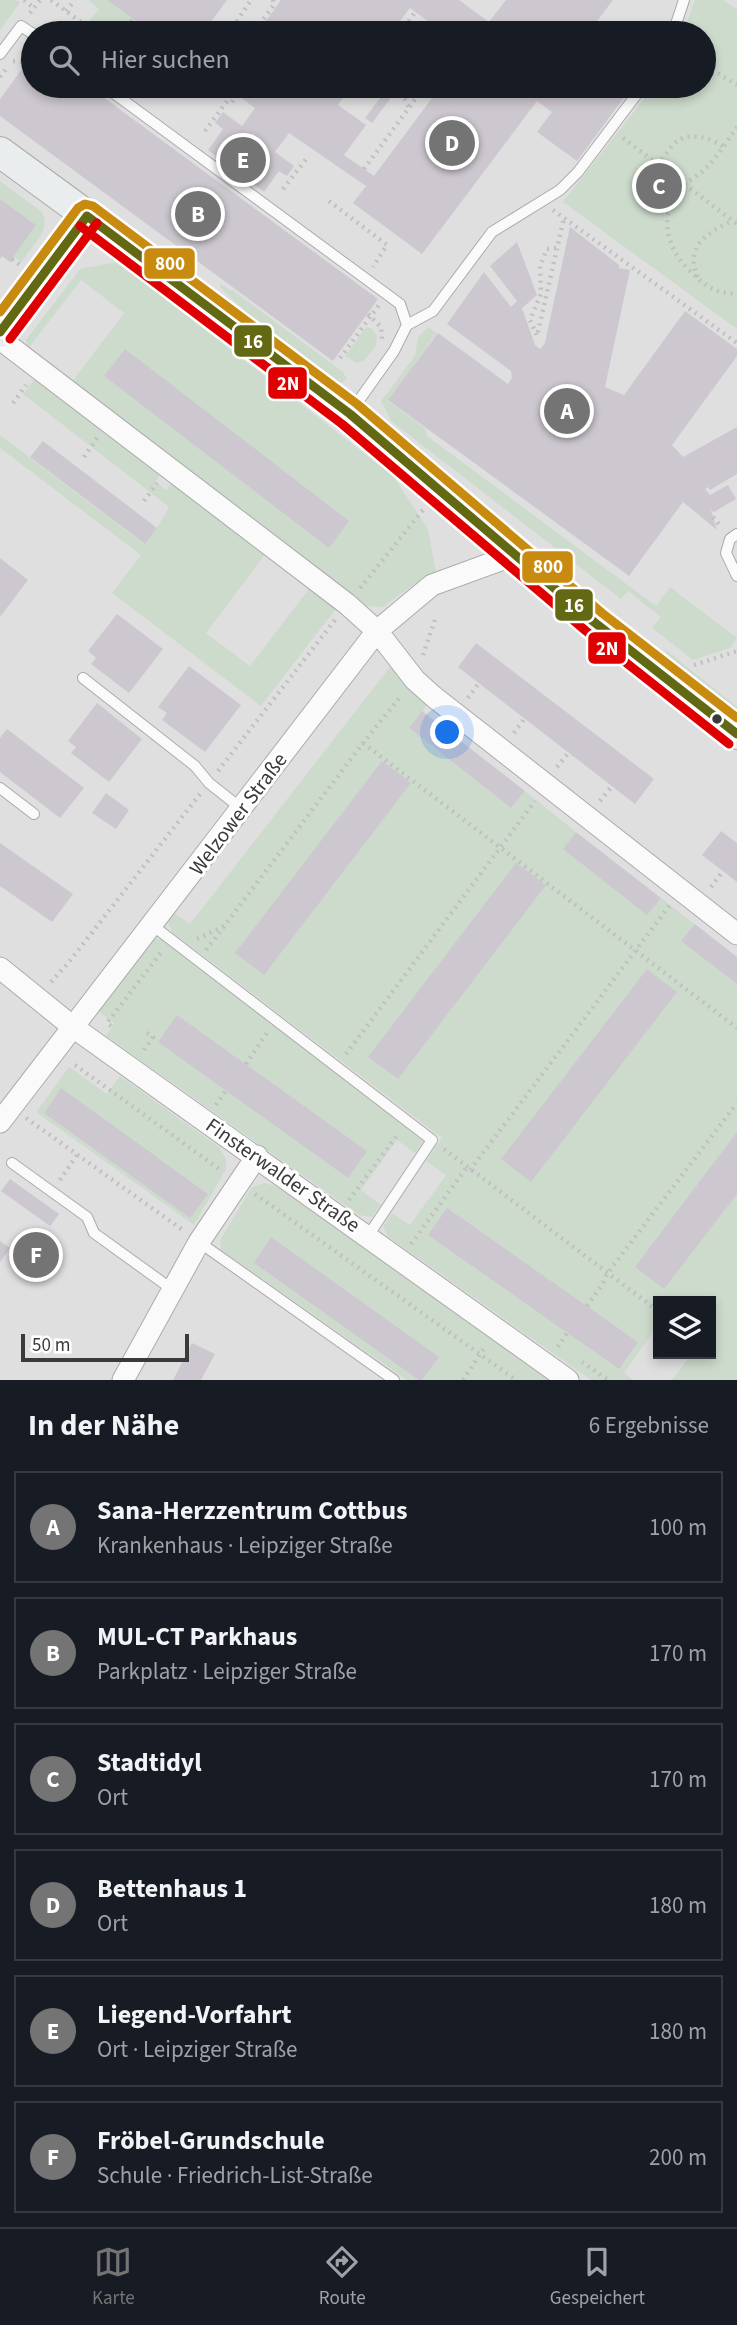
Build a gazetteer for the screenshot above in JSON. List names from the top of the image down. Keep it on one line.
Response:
{"streets":{"street":["Welzower Straße","Finsterwalder Straße"]},"crossings":[["Welzower Straße","Finsterwalder Straße"]],"lines":["transit line 800","transit line 16","transit line 2N"],"scale_bar":"50 m","page":{"search":"Hier suchen","pins":["D","E","C","B","A","F"],"scale":"50 m","heading":["In der Nähe","6 Ergebnisse"],"list":[{"mark":"A","name":"Sana-Herzzentrum Cottbus","note":"Krankenhaus · Leipziger Straße","value":"100 m"},{"mark":"B","name":"MUL-CT Parkhaus","note":"Parkplatz · Leipziger Straße","value":"170 m"},{"mark":"C","name":"Stadtidyl","note":"Ort","value":"170 m"},{"mark":"D","name":"Bettenhaus 1","note":"Ort","value":"180 m"},{"mark":"E","name":"Liegend-Vorfahrt","note":"Ort · Leipziger Straße","value":"180 m"},{"mark":"F","name":"Fröbel-Grundschule","note":"Schule · Friedrich-List-Straße","value":"200 m"}],"nav":["Karte","Route","Gespeichert"]}}
